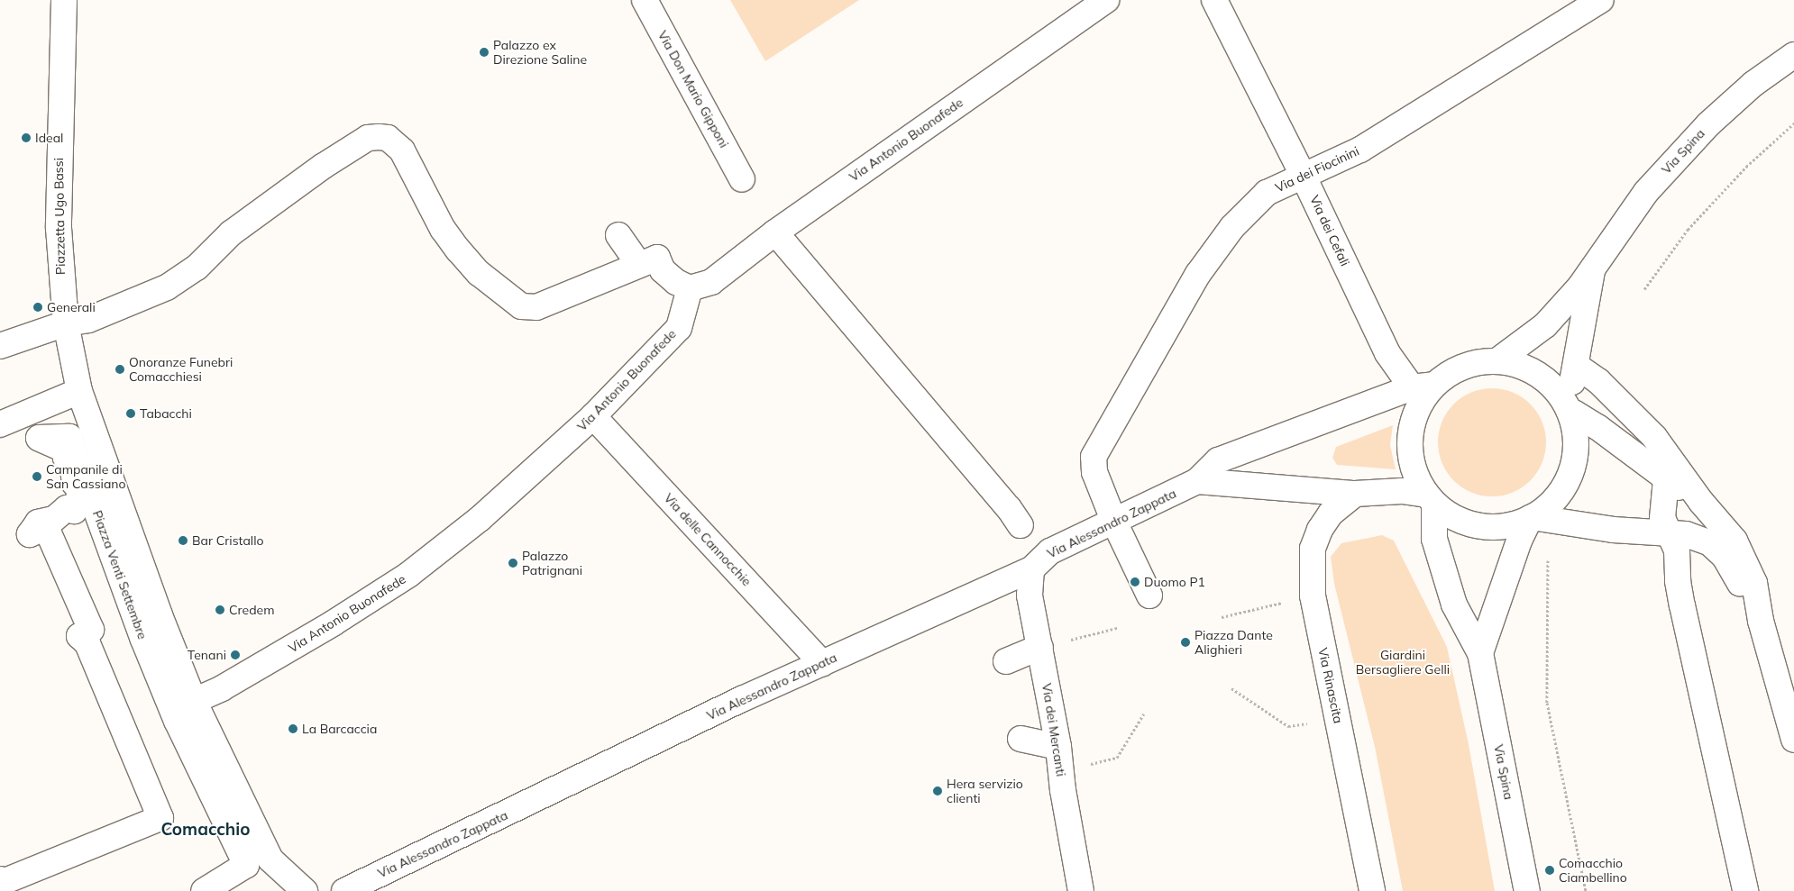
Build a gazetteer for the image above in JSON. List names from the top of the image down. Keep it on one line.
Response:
{"streets":{"street":["Via Don Mario Gipponi","Via Antonio Buonafede","Via Spina","Via dei Fiocinini","Piazzetta Ugo Bassi","Via dei Cefali","Via Alessandro Zappata","Via delle Cannocchie","Piazza Venti Settembre","Via Rinascita","Via dei Mercanti"]},"crossings":[["Via Antonio Buonafede","Via delle Cannocchie"],["Via Antonio Buonafede","Piazza Venti Settembre"],["Via Spina","Via Alessandro Zappata"],["Via dei Fiocinini","Via dei Cefali"],["Via dei Fiocinini","Via Alessandro Zappata"],["Piazzetta Ugo Bassi","Piazza Venti Settembre"],["Via dei Cefali","Via Alessandro Zappata"],["Via Alessandro Zappata","Via delle Cannocchie"],["Via Alessandro Zappata","Via Rinascita"],["Via Alessandro Zappata","Via dei Mercanti"]],"districts":["Comacchio"],"parks":["Giardini Bersagliere Gelli"],"places":["Palazzo ex Direzione Saline","Ideal","Generali","Onoranze Funebri Comacchiesi","Tabacchi","Campanile di San Cassiano","Bar Cristallo","Palazzo Patrignani","Duomo P1","Credem","Piazza Dante Alighieri","Tenani","La Barcaccia","Hera servizio clienti","Comacchio Ciambellino"]}
